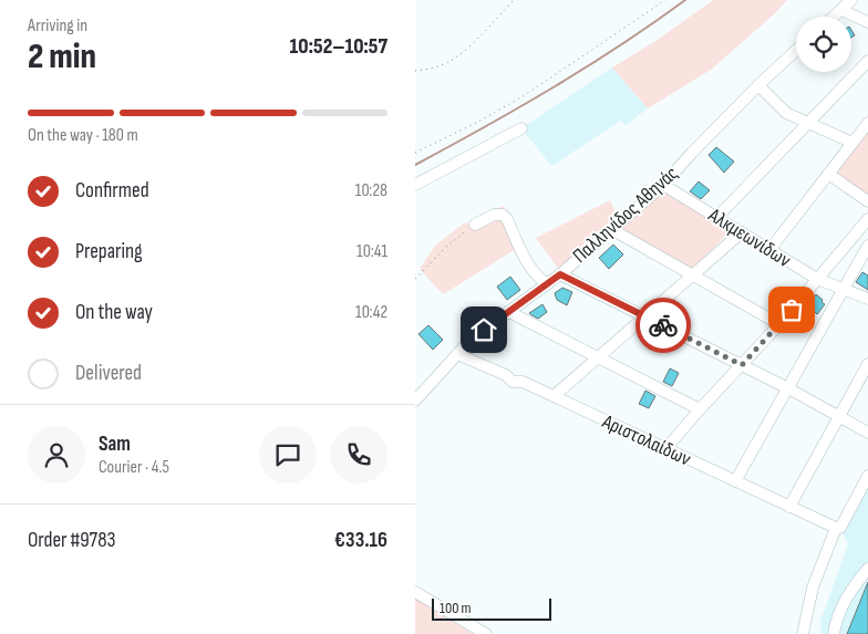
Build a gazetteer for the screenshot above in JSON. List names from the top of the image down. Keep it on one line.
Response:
{"streets":{"street":["Παλληνίδος Αθηνάς","Αλκμεωνίδων","Αριστολαίδων"]},"crossings":[["Παλληνίδος Αθηνάς","Αλκμεωνίδων"],["Παλληνίδος Αθηνάς","Αριστολαίδων"]],"scale_bar":"100 m","page":{"heading":["2 min","Arriving in","10:52–10:57"],"panel":["Sam","Courier · 4.5","Order #9783","€33.16"],"bar":"On the way · 180 m","list":[["Confirmed","10:28"],["Preparing","10:41"],["On the way","10:42"],"Delivered"],"scale":"100 m"}}
